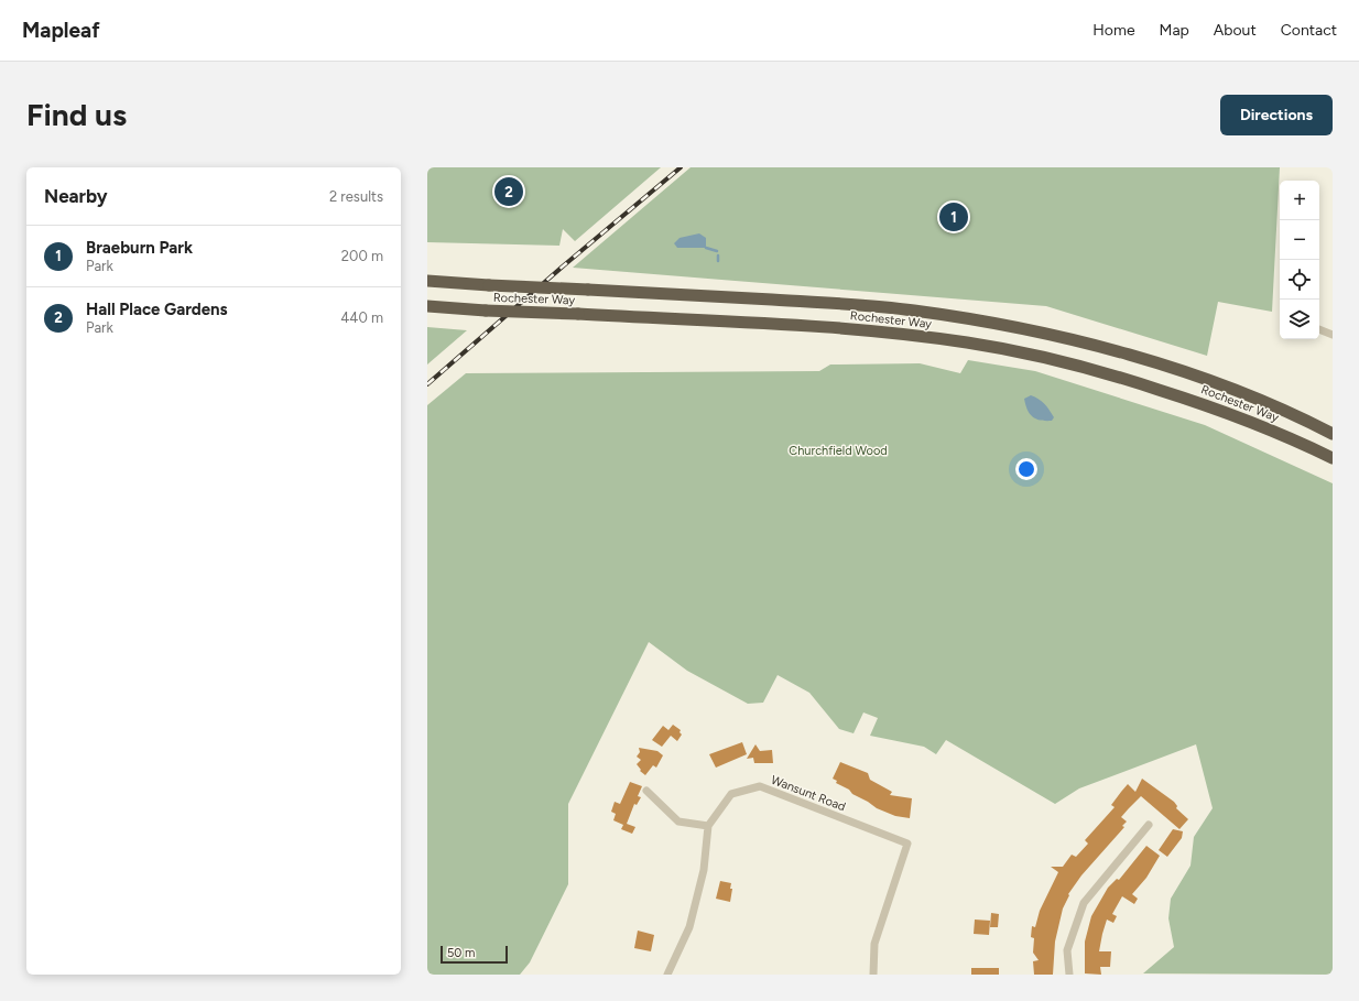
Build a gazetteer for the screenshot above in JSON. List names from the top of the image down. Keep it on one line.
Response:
{"streets":{"highway":["Rochester Way"],"street":["Wansunt Road"]},"parks":["Churchfield Wood"],"scale_bar":"50 m","page":{"header":"Mapleaf","nav":["Home","Map","About","Contact"],"buttons":"Directions","title":"Find us","heading":["Nearby","2 results"],"pins":["2","1"],"map_buttons":["+","−"],"list":[{"mark":"1","name":"Braeburn Park","note":"Park","value":"200 m"},{"mark":"2","name":"Hall Place Gardens","note":"Park","value":"440 m"}],"scale":"50 m"}}
